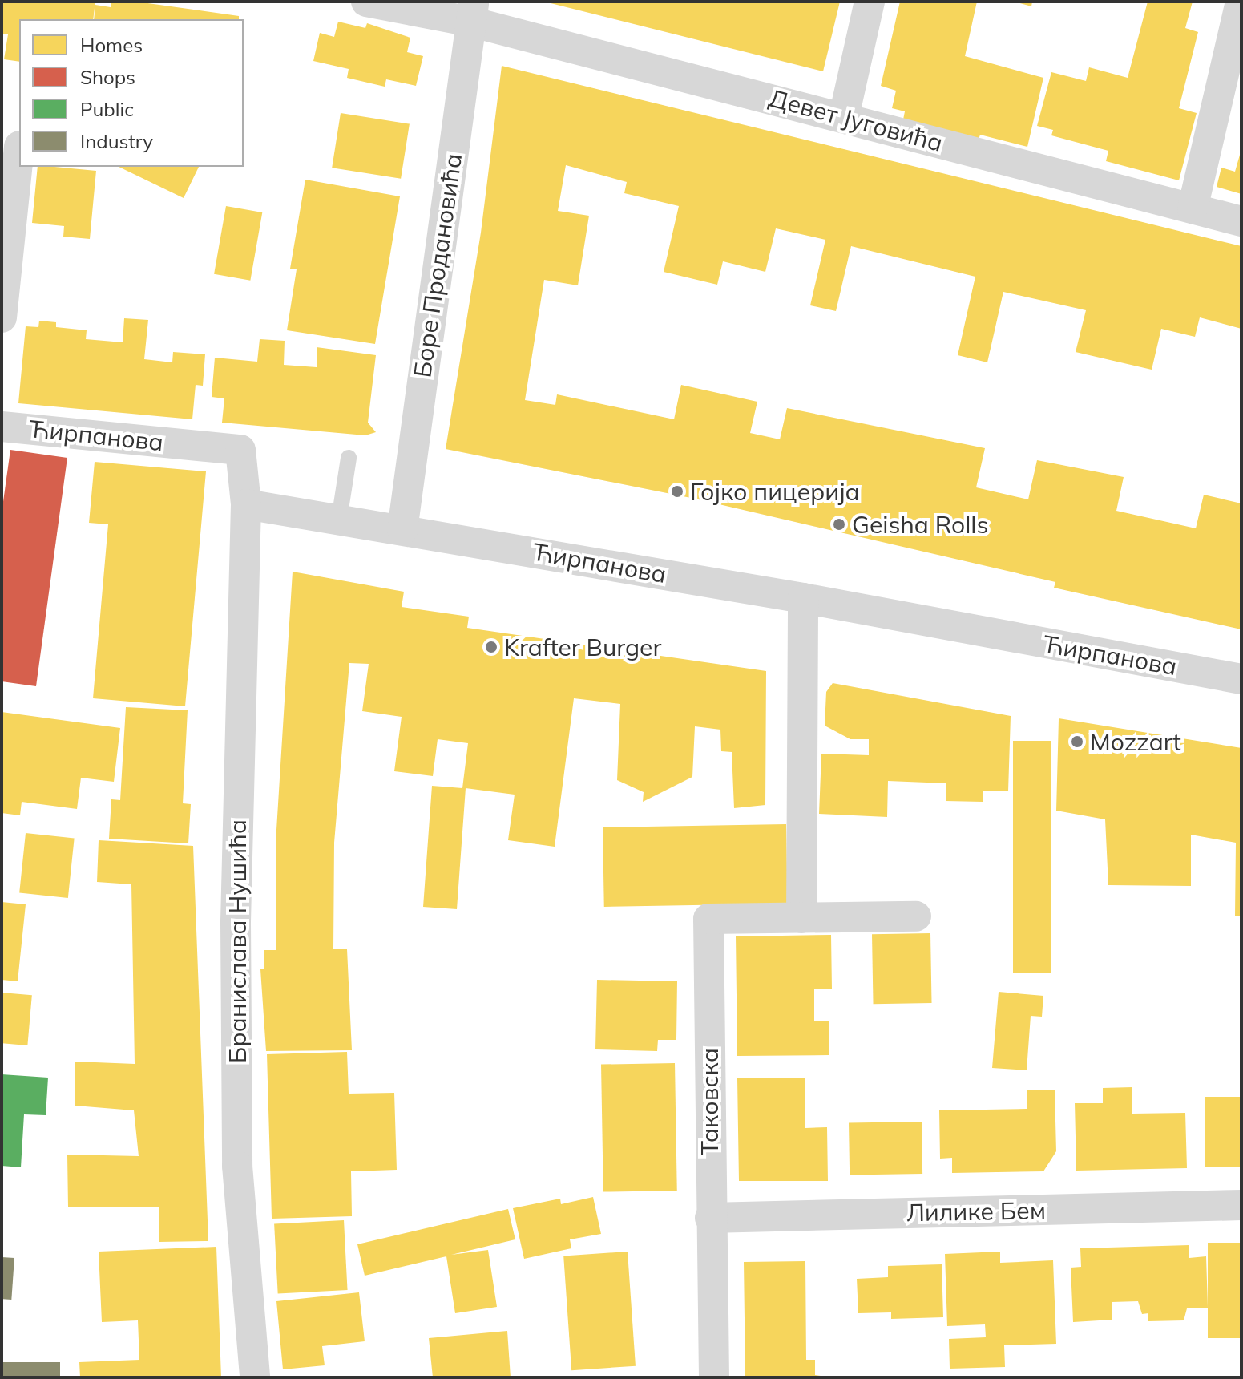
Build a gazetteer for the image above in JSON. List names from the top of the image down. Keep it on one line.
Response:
{"streets":{"street":["Девет Југовића","Боре Продановића","Ћирпанова","Бранислава Нушића","Таковска","Лилике Бем"]},"crossings":[["Девет Југовића","Боре Продановића"],["Боре Продановића","Ћирпанова"],["Ћирпанова","Бранислава Нушића"],["Таковска","Лилике Бем"]],"places":["Гојко пицерија","Geisha Rolls","Krafter Burger","Mozzart"],"legend":["Homes","Shops","Public","Industry"]}
